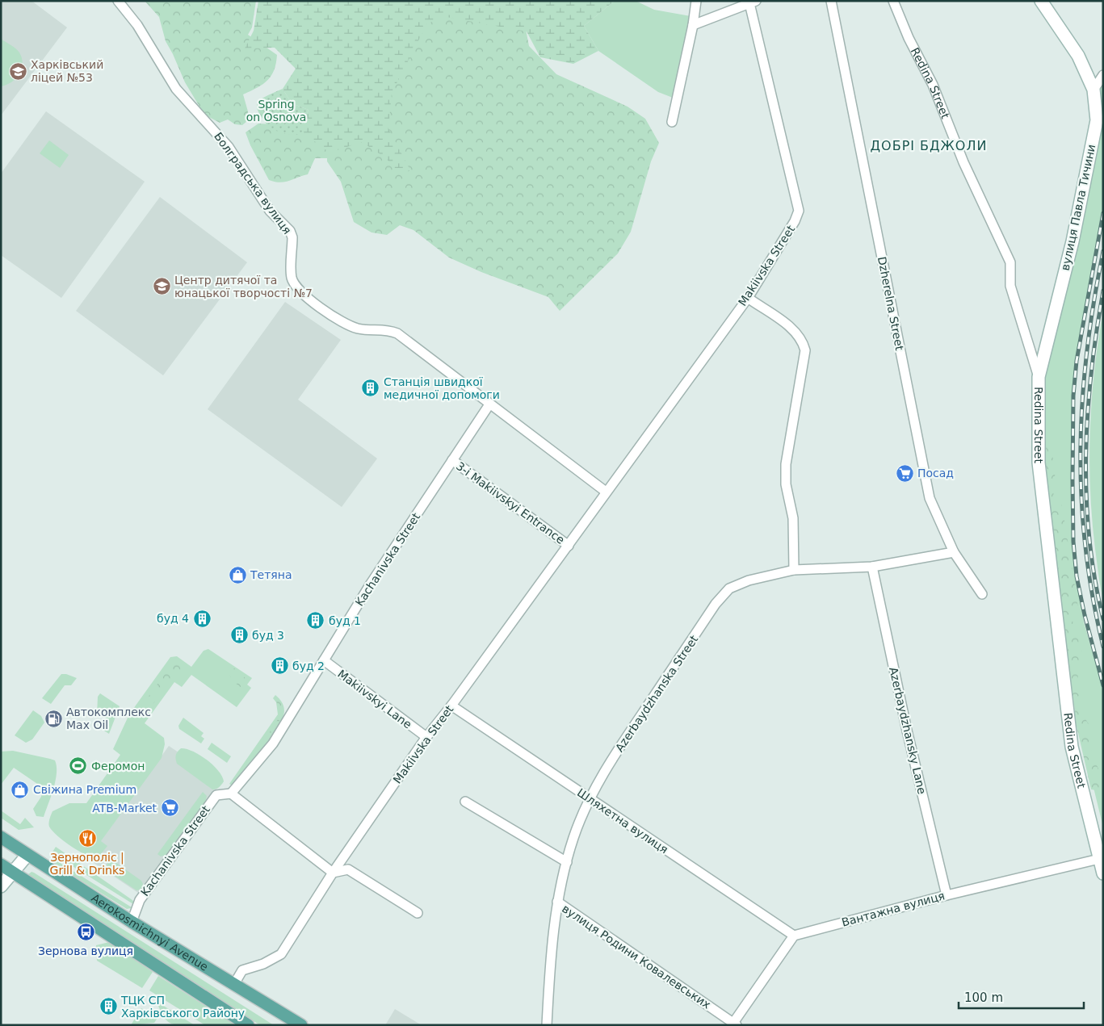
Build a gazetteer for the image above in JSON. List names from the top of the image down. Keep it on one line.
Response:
{"streets":{"main road":["Redina Street","вулиця Павла Тичини","Aerokosmichnyi Avenue"],"street":["Болградська вулиця","Makiivska Street","Dzherelna Street","3-i Makiivskyi Entrance","Kachanivska Street","Azerbaydzhanska Street","Makiivskyi Lane","Azerbaydzhansky Lane","Шляхетна вулиця","Вантажна вулиця","вулиця Родини Ковалевських"]},"crossings":[["Redina Street","вулиця Павла Тичини"],["Redina Street","Вантажна вулиця"],["Болградська вулиця","Kachanivska Street"],["Makiivska Street","3-i Makiivskyi Entrance"],["Makiivska Street","Makiivskyi Lane"],["Makiivska Street","Шляхетна вулиця"],["Makiivska Street","Aerokosmichnyi Avenue"],["Dzherelna Street","Azerbaydzhanska Street"],["3-i Makiivskyi Entrance","Kachanivska Street"],["Kachanivska Street","Makiivskyi Lane"],["Kachanivska Street","Aerokosmichnyi Avenue"],["Azerbaydzhanska Street","Azerbaydzhansky Lane"],["Azerbaydzhanska Street","Шляхетна вулиця"],["Azerbaydzhanska Street","вулиця Родини Ковалевських"],["Azerbaydzhansky Lane","Вантажна вулиця"],["Шляхетна вулиця","Вантажна вулиця"]],"districts":["ДОБРІ БДЖОЛИ"],"parks":["Spring on Osnova"],"places":{"school or university":["Харківський ліцей №53","Центр дитячої та юнацької творчості №7"],"building":["Станція швидкої медичної допомоги","буд 4","буд 1","буд 3","буд 2","ТЦК СП Харківського Району"],"supermarket":["Посад","ATB-Market"],"shop":["Тетяна","Свіжина Premium"],"fuel station":["Автокомплекс Max Oil"],"sports":["Феромон"],"restaurant":["Зернополіс | Grill & Drinks"],"bus stop":["Зернова вулиця"]},"scale_bar":"100 m"}
